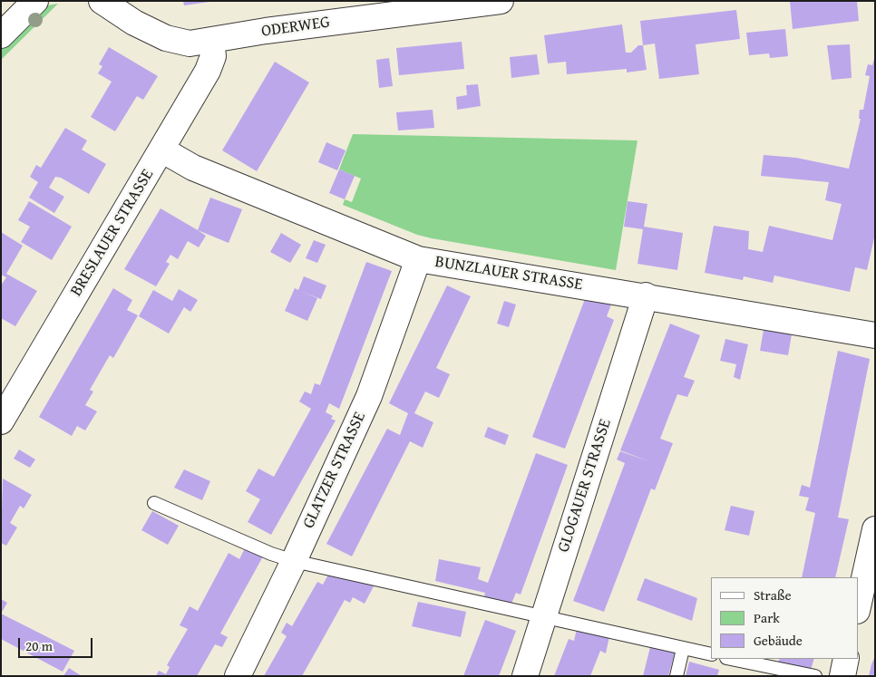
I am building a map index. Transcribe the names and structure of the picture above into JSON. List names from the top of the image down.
{
  "streets": {
    "street": [
      "ODERWEG",
      "BRESLAUER STRASSE",
      "BUNZLAUER STRASSE",
      "GLATZER STRASSE",
      "GLOGAUER STRASSE"
    ]
  },
  "crossings": [
    ["ODERWEG", "BRESLAUER STRASSE"],
    ["BRESLAUER STRASSE", "BUNZLAUER STRASSE"],
    ["BUNZLAUER STRASSE", "GLATZER STRASSE"],
    ["BUNZLAUER STRASSE", "GLOGAUER STRASSE"]
  ],
  "legend": ["Straße", "Park", "Gebäude"],
  "scale_bar": "20 m"
}
